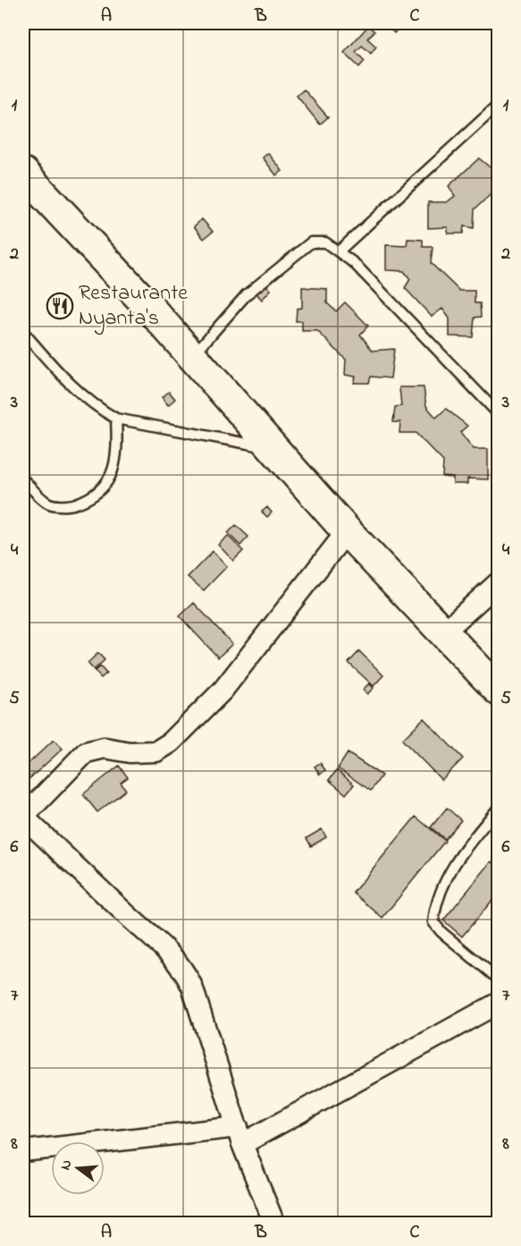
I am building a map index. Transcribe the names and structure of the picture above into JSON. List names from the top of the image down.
{
  "places": {
    "restaurant": ["Restaurante Nyanta's"]
  },
  "north": "left",
  "grid": {
    "columns": ["A", "B", "C"],
    "rows": [
      "1",
      "2",
      "3",
      "4",
      "5",
      "6",
      "7",
      "8"
    ]
  }
}
